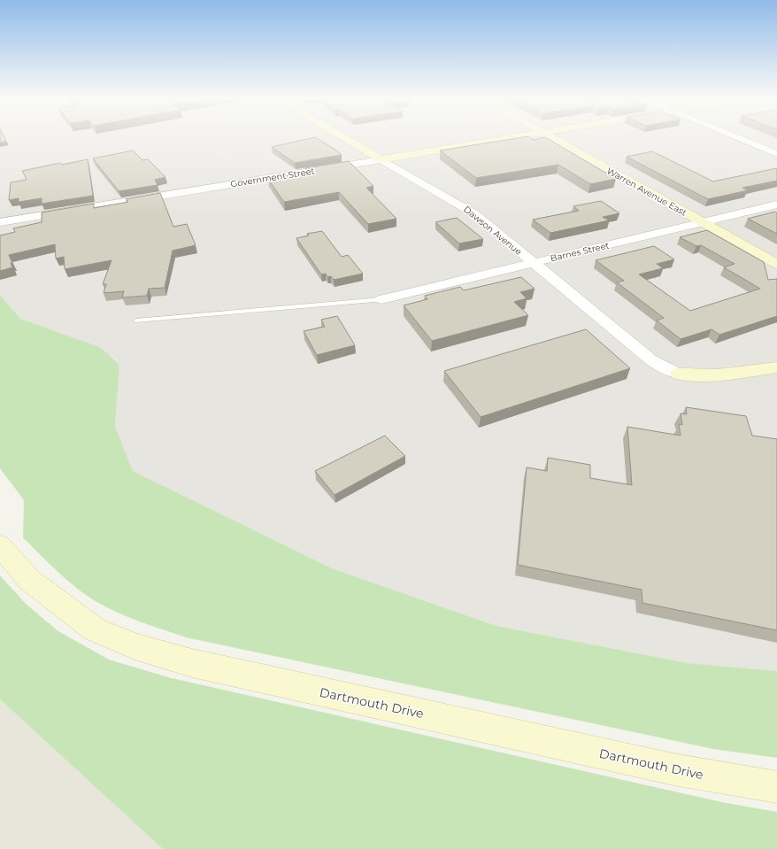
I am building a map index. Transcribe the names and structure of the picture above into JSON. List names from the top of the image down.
{
  "streets": {
    "street": [
      "Government Street",
      "Warren Avenue East",
      "Dawson Avenue",
      "Barnes Street",
      "Dartmouth Drive"
    ]
  },
  "crossings": [
    ["Government Street", "Dawson Avenue"],
    ["Warren Avenue East", "Barnes Street"],
    ["Dawson Avenue", "Barnes Street"]
  ]
}
